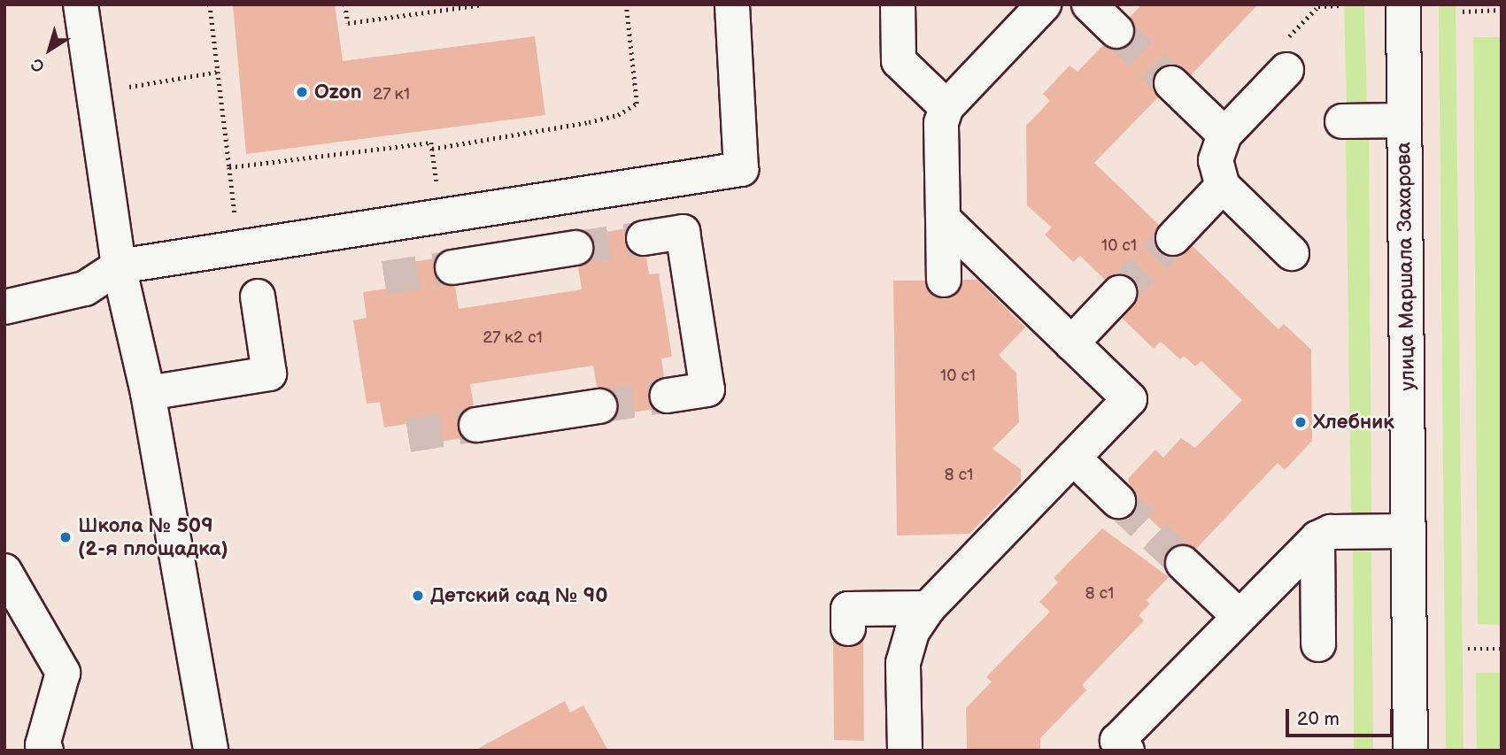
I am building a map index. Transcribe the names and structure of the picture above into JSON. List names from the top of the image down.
{
  "streets": {
    "street": ["улица Маршала Захарова"]
  },
  "places": [
    "Ozon",
    "Хлебник",
    "Школа № 509 (2-я площадка)",
    "Детский сад № 90"
  ],
  "house_numbers": [
    "27 к1",
    "10 с1",
    "27 к2 с1",
    "10 с1",
    "8 с1",
    "8 с1"
  ],
  "scale_bar": "20 m",
  "north": "bottom left"
}
